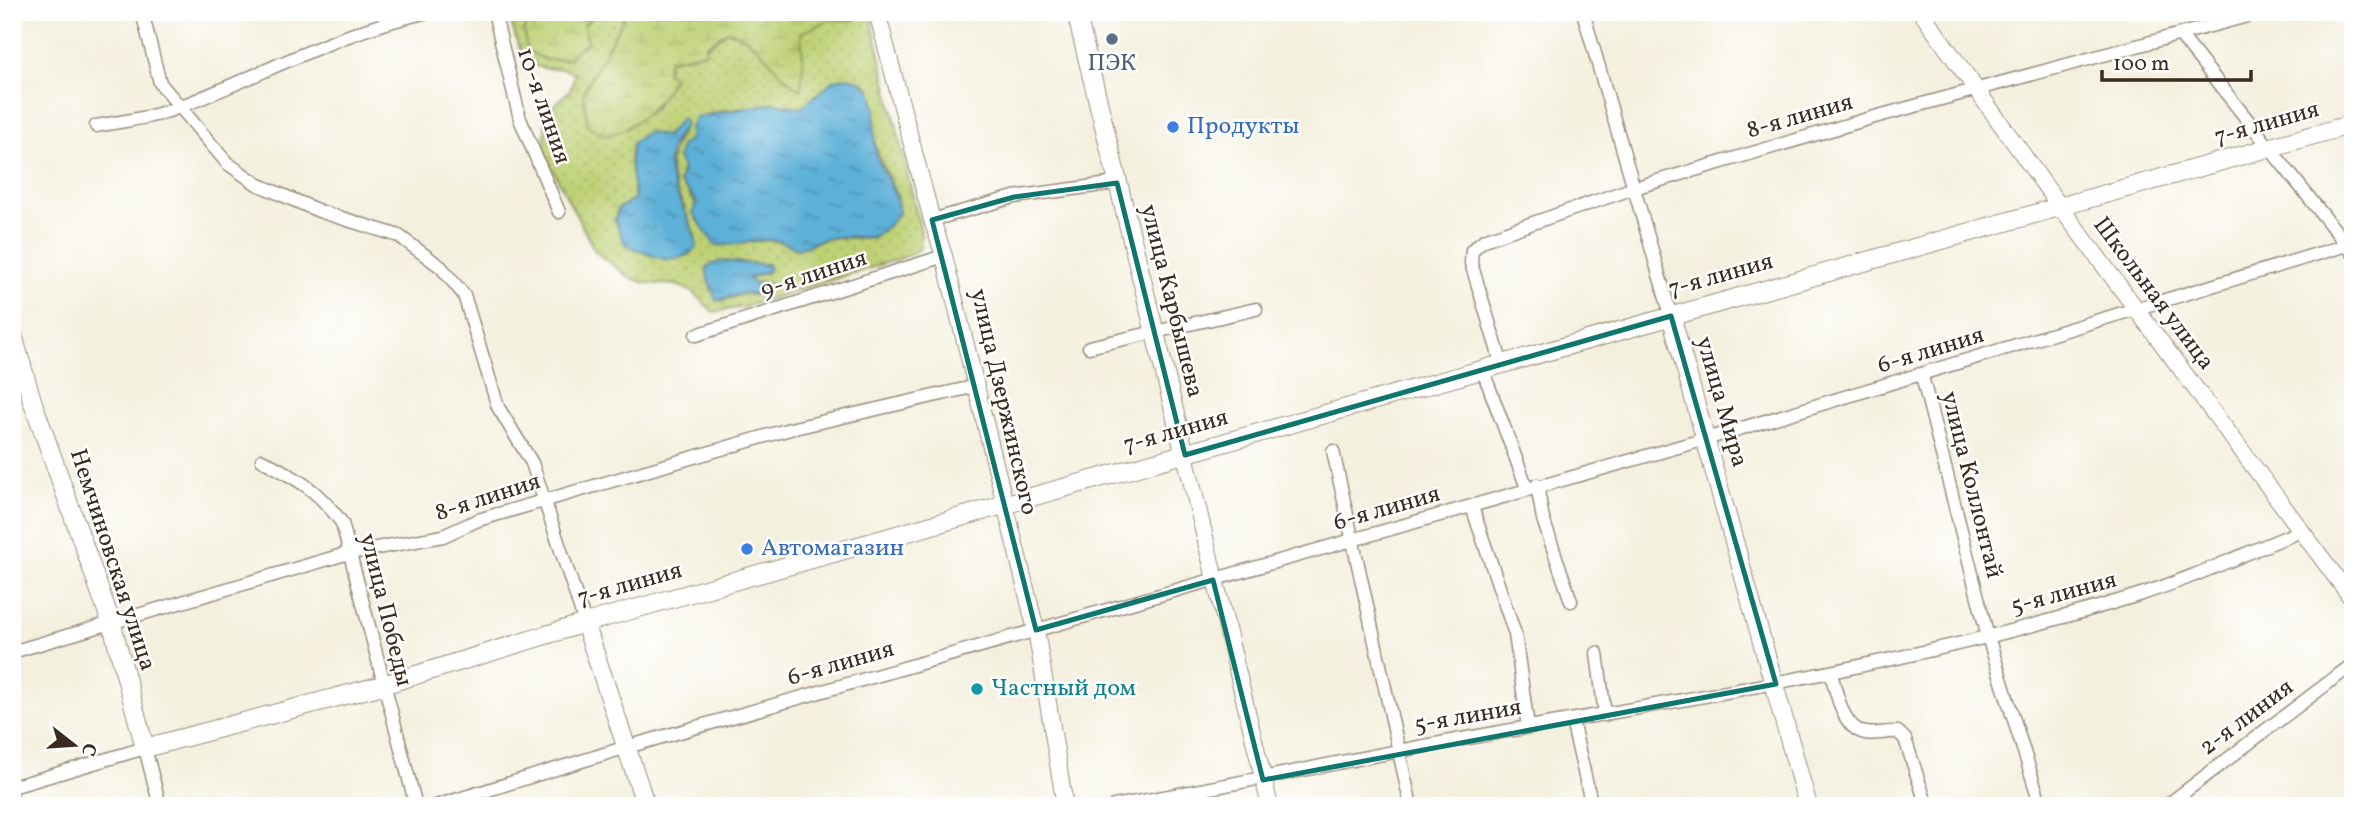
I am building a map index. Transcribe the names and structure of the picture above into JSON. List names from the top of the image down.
{
  "streets": {
    "main road": [
      "7-я линия",
      "улица Карбышева",
      "улица Мира",
      "Немчиновская улица"
    ],
    "street": [
      "10-я линия",
      "8-я линия",
      "9-я линия",
      "Школьная улица",
      "6-я линия",
      "улица Дзержинского",
      "улица Коллонтай",
      "5-я линия",
      "улица Победы",
      "2-я линия"
    ]
  },
  "crossings": [
    ["8-я линия", "7-я линия"],
    ["8-я линия", "Школьная улица"],
    ["8-я линия", "улица Дзержинского"],
    ["8-я линия", "улица Мира"],
    ["8-я линия", "Немчиновская улица"],
    ["8-я линия", "улица Победы"],
    ["7-я линия", "Школьная улица"],
    ["7-я линия", "улица Карбышева"],
    ["7-я линия", "улица Дзержинского"],
    ["7-я линия", "улица Мира"],
    ["7-я линия", "Немчиновская улица"],
    ["7-я линия", "улица Победы"],
    ["9-я линия", "улица Дзержинского"],
    ["Школьная улица", "6-я линия"],
    ["Школьная улица", "5-я линия"],
    ["улица Карбышева", "6-я линия"],
    ["улица Карбышева", "5-я линия"],
    ["6-я линия", "улица Дзержинского"],
    ["6-я линия", "улица Мира"],
    ["6-я линия", "улица Коллонтай"],
    ["улица Мира", "5-я линия"],
    ["улица Коллонтай", "5-я линия"]
  ],
  "places": [
    "ПЭК",
    "Продукты",
    "Автомагазин",
    "Частный дом"
  ],
  "scale_bar": "100 m",
  "north": "right"
}
